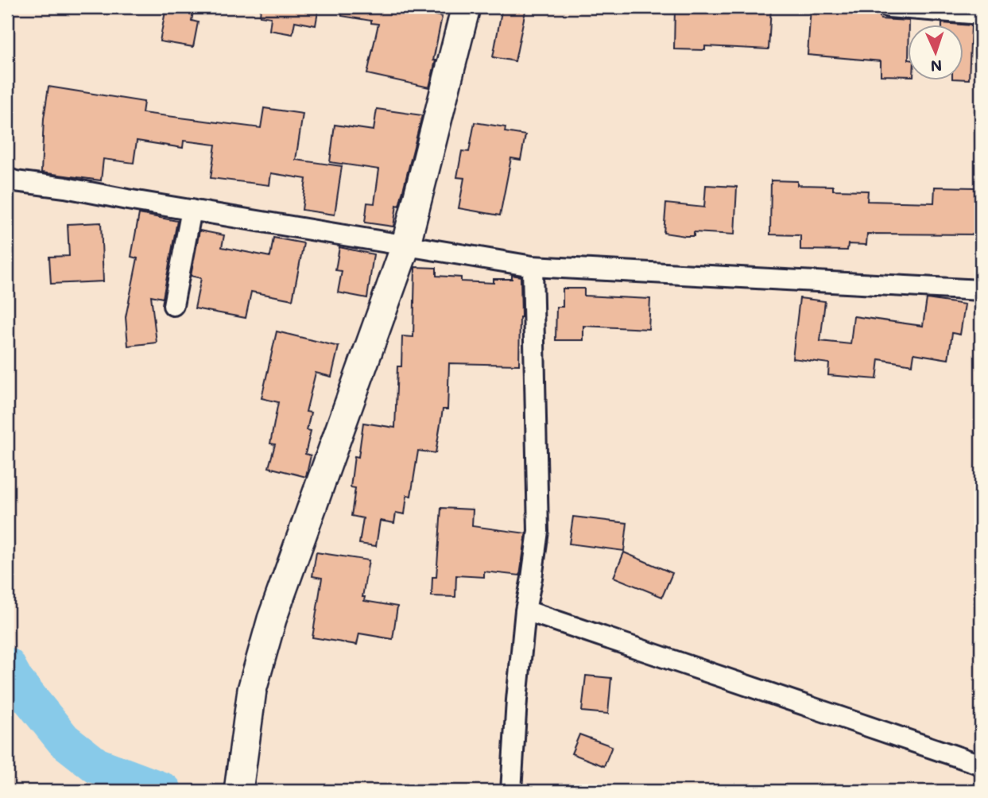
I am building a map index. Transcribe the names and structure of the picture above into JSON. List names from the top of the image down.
{
  "north": "bottom"
}
